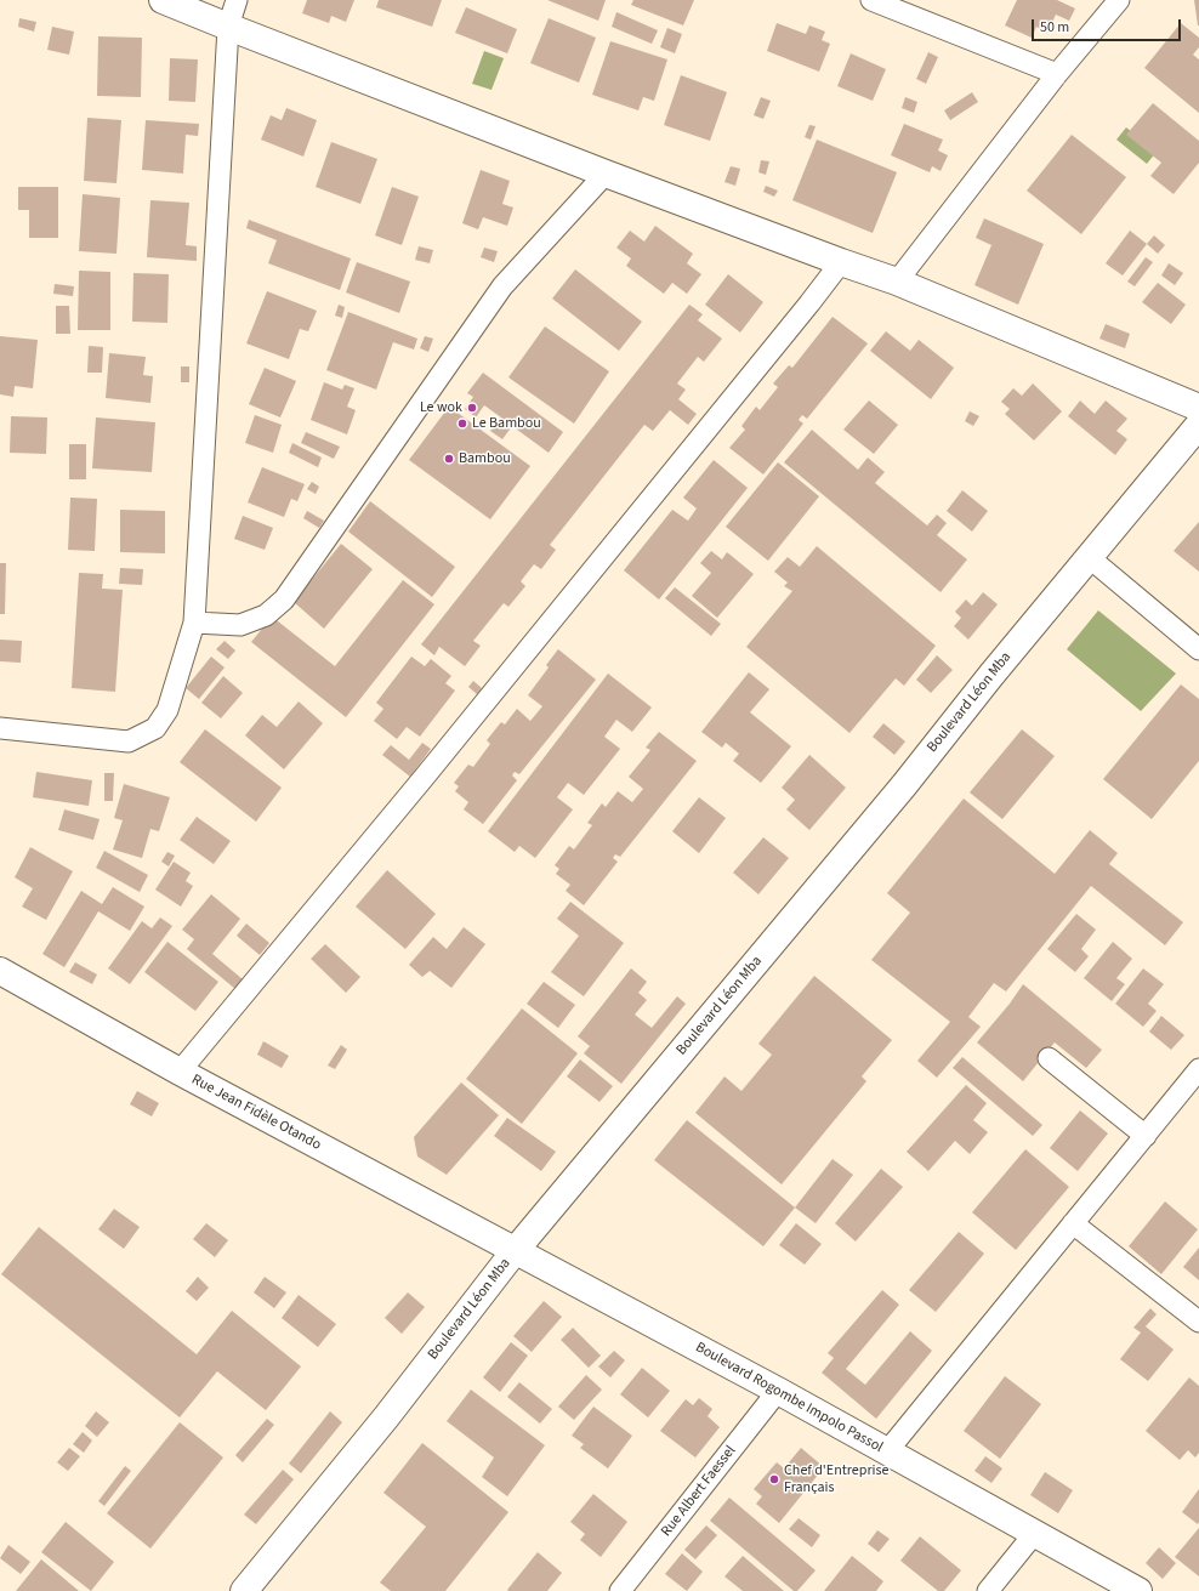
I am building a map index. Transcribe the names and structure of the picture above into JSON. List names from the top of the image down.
{
  "streets": {
    "street": [
      "Boulevard Léon Mba",
      "Rue Jean Fidèle Otando",
      "Boulevard Rogombe Impolo Passol",
      "Rue Albert Faessel"
    ]
  },
  "crossings": [
    ["Boulevard Léon Mba", "Rue Jean Fidèle Otando"],
    ["Boulevard Léon Mba", "Boulevard Rogombe Impolo Passol"],
    ["Rue Jean Fidèle Otando", "Boulevard Rogombe Impolo Passol"],
    ["Boulevard Rogombe Impolo Passol", "Rue Albert Faessel"]
  ],
  "places": [
    "Le wok",
    "Le Bambou",
    "Bambou",
    "Chef d'Entreprise Français"
  ],
  "scale_bar": "50 m"
}
